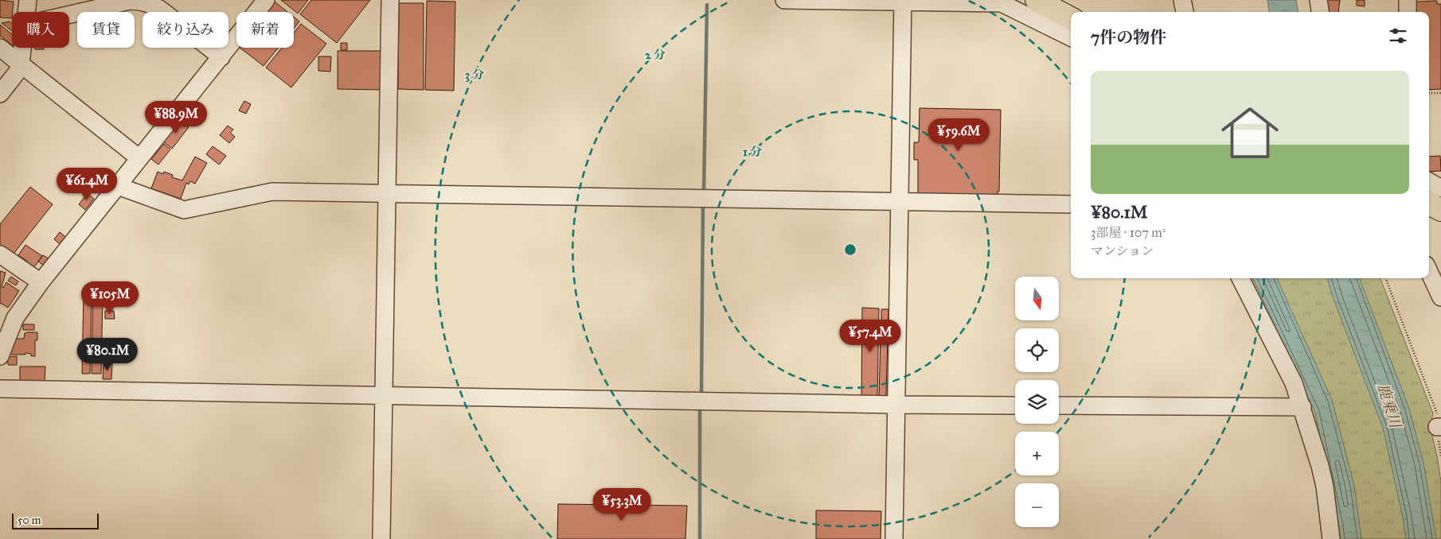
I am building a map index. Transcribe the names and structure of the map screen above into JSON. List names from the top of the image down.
{
  "water": ["鹿乗川"],
  "scale_bar": "50 m",
  "north": "bottom",
  "page": {
    "chip": [
      "購入",
      "賃貸",
      "絞り込み",
      "新着"
    ],
    "heading": "7件の物件",
    "list": [
      {
        "name": "¥80.1M",
        "note": "3部屋 · 107 m² · マンション"
      }
    ],
    "price": [
      "¥88.9M",
      "¥59.6M",
      "¥61.4M",
      "¥105M",
      "¥57.4M",
      "¥80.1M",
      "¥53.3M"
    ],
    "map_buttons": ["+", "−"],
    "scale": "50 m"
  },
  "rings": ["2 分", "3 分", "1 分"]
}
